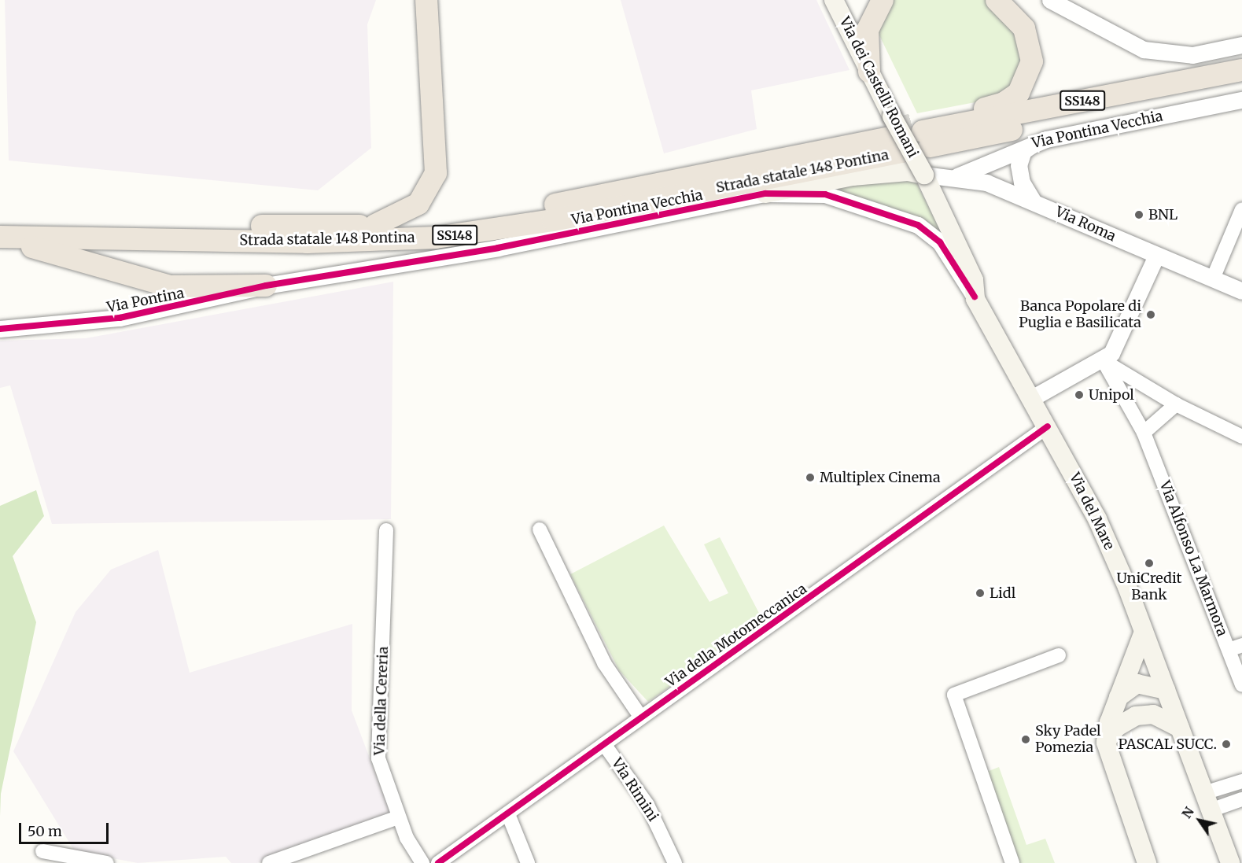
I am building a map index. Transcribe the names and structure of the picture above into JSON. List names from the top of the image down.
{
  "streets": {
    "highway": ["SS148", "Strada statale 148 Pontina"],
    "main road": ["Via dei Castelli Romani", "Via del Mare"],
    "street": [
      "Via Pontina Vecchia",
      "Via Roma",
      "Via Pontina",
      "Via Alfonso La Marmora",
      "Via della Motomeccanica",
      "Via della Cereria",
      "Via Rimini"
    ]
  },
  "crossings": [
    ["Via dei Castelli Romani", "Strada statale 148 Pontina"],
    ["Via dei Castelli Romani", "Via Roma"],
    ["Via dei Castelli Romani", "Via del Mare"],
    ["Via Pontina Vecchia", "Via Roma"],
    ["Via Pontina Vecchia", "Via Pontina"],
    ["Via Pontina Vecchia", "Via del Mare"],
    ["Via Roma", "Via del Mare"],
    ["Via del Mare", "Via della Motomeccanica"],
    ["Via della Motomeccanica", "Via Rimini"]
  ],
  "places": [
    "BNL",
    "Banca Popolare di Puglia e Basilicata",
    "Unipol",
    "Multiplex Cinema",
    "UniCredit Bank",
    "Lidl",
    "Sky Padel Pomezia",
    "PASCAL SUCC."
  ],
  "scale_bar": "50 m",
  "north": "top left"
}
